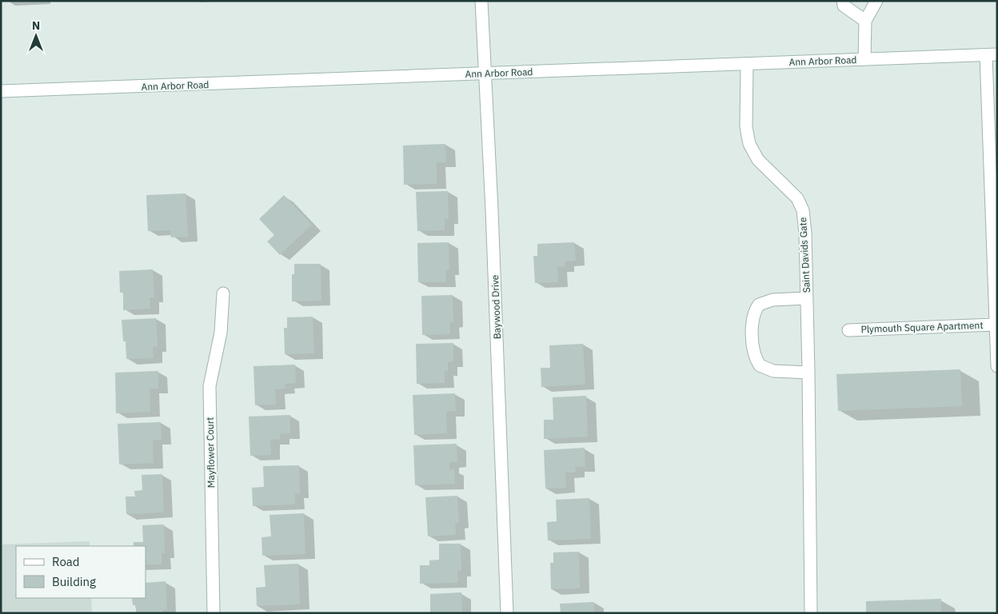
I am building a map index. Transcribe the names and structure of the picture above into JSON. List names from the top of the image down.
{
  "streets": {
    "street": [
      "Ann Arbor Road",
      "Saint Davids Gate",
      "Baywood Drive",
      "Plymouth Square Apartment",
      "Mayflower Court"
    ]
  },
  "crossings": [
    ["Ann Arbor Road", "Saint Davids Gate"],
    ["Ann Arbor Road", "Baywood Drive"]
  ],
  "legend": ["Road", "Building"],
  "north": "top"
}
